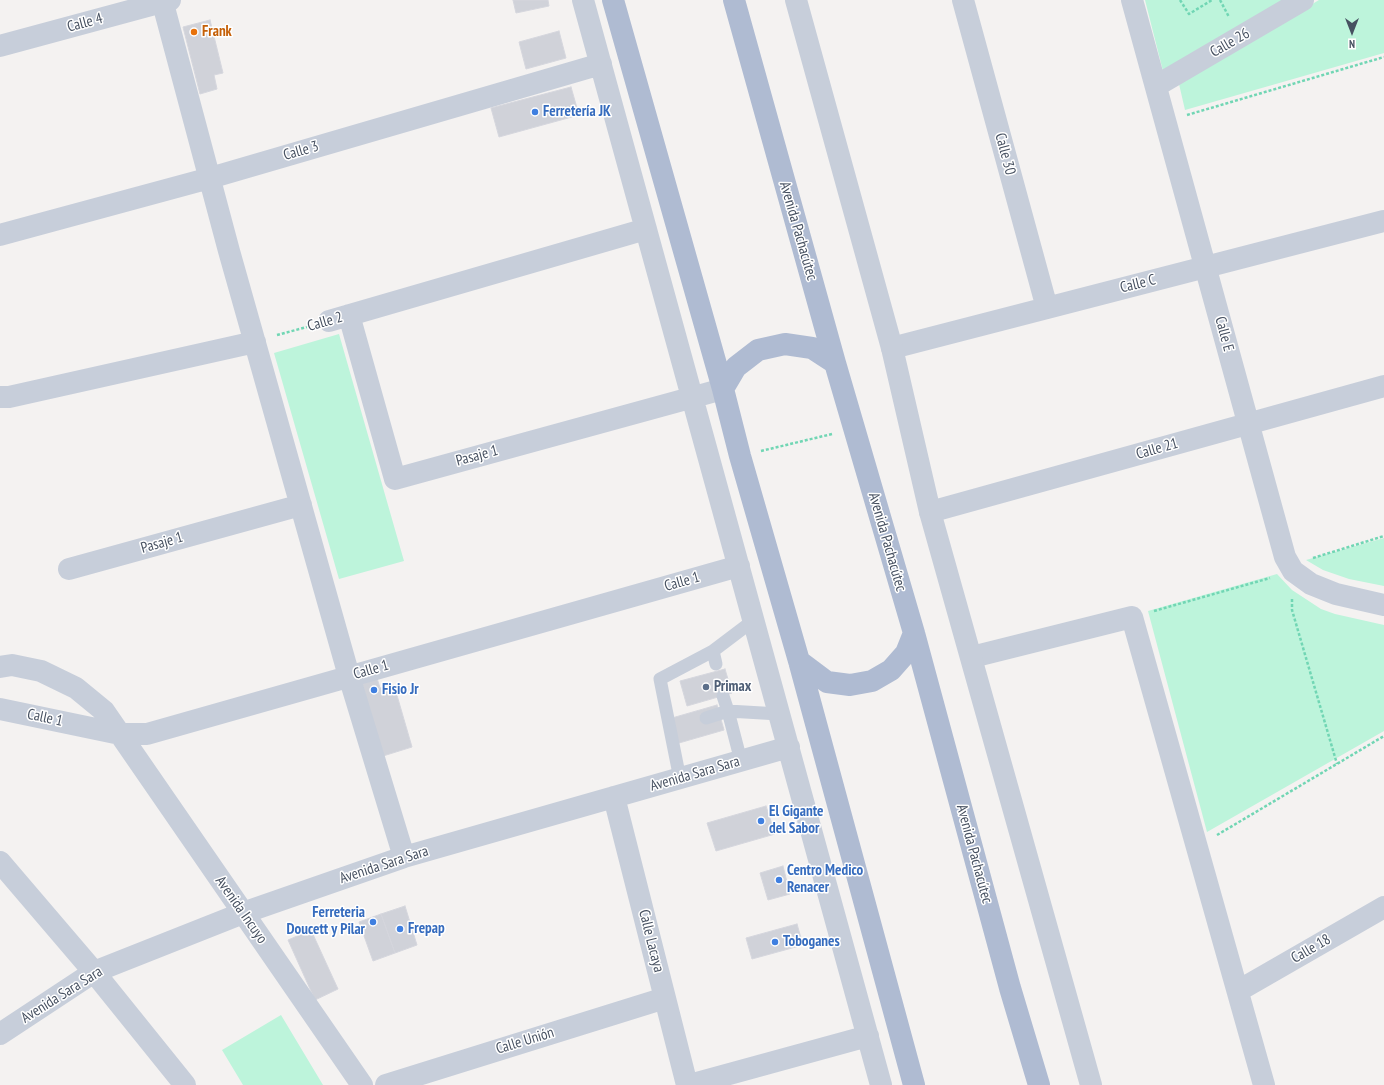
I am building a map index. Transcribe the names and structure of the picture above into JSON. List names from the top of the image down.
{
  "streets": {
    "main road": ["Avenida Pachacútec"],
    "street": [
      "Calle 4",
      "Calle 26",
      "Calle 3",
      "Calle 30",
      "Calle C",
      "Calle 2",
      "Calle E",
      "Calle 21",
      "Pasaje 1",
      "Calle 1",
      "Avenida Sara Sara",
      "Avenida Incuyo",
      "Calle Lacaya",
      "Calle 18",
      "Calle Unión"
    ]
  },
  "crossings": [
    ["Calle 26", "Calle E"],
    ["Calle 30", "Calle C"],
    ["Calle C", "Calle E"],
    ["Calle 2", "Pasaje 1"],
    ["Calle E", "Calle 21"],
    ["Calle 1", "Avenida Incuyo"],
    ["Avenida Sara Sara", "Avenida Incuyo"],
    ["Avenida Sara Sara", "Calle Lacaya"],
    ["Calle Lacaya", "Calle Unión"]
  ],
  "places": [
    "Frank",
    "Ferretería JK",
    "Primax",
    "Fisio Jr",
    "El Gigante del Sabor",
    "Centro Medico Renacer",
    "Ferreteria Doucett y Pilar",
    "Frepap",
    "Toboganes"
  ],
  "north": "bottom"
}
